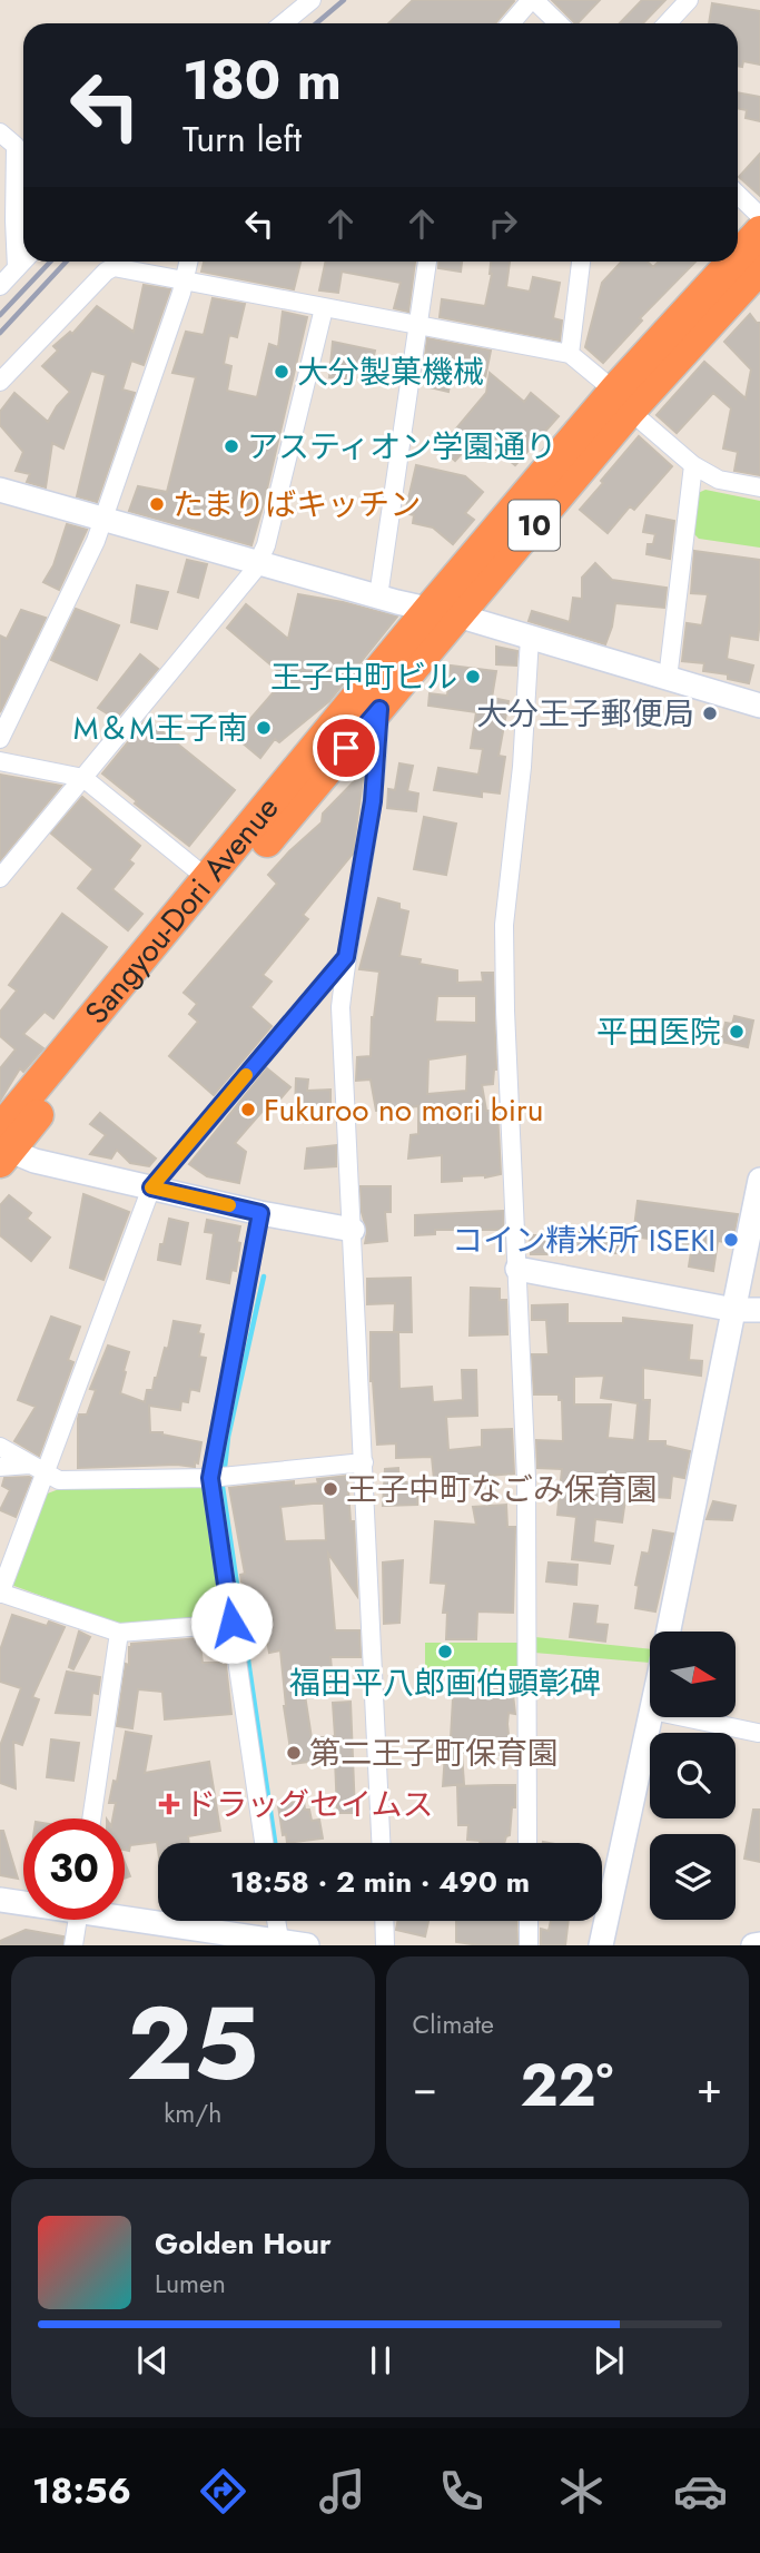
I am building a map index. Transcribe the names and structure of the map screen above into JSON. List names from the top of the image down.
{
  "streets": {
    "highway": ["10", "Sangyou-Dori Avenue"]
  },
  "places": {
    "other": [
      "大分製菓機械",
      "アスティオン学園通り",
      "たまりばキッチン",
      "王子中町ビル",
      "大分王子郵便局",
      "M＆M王子南",
      "平田医院",
      "Fukuroo no mori biru",
      "コイン精米所 ISEKI",
      "王子中町なごみ保育園",
      "福田平八郎画伯顕彰碑",
      "第二王子町保育園"
    ],
    "health": ["ドラッグセイムス"]
  },
  "north": "right",
  "page": {
    "turn": ["180 m", "Turn left"],
    "limit": "30",
    "trip": "18:58 · 2 min · 490 m",
    "tile": [
      ["25", "km/h"],
      "Climate"
    ],
    "heat": ["−", "22°", "+"],
    "song": ["Golden Hour", "Lumen"],
    "tabs": "18:56"
  }
}
